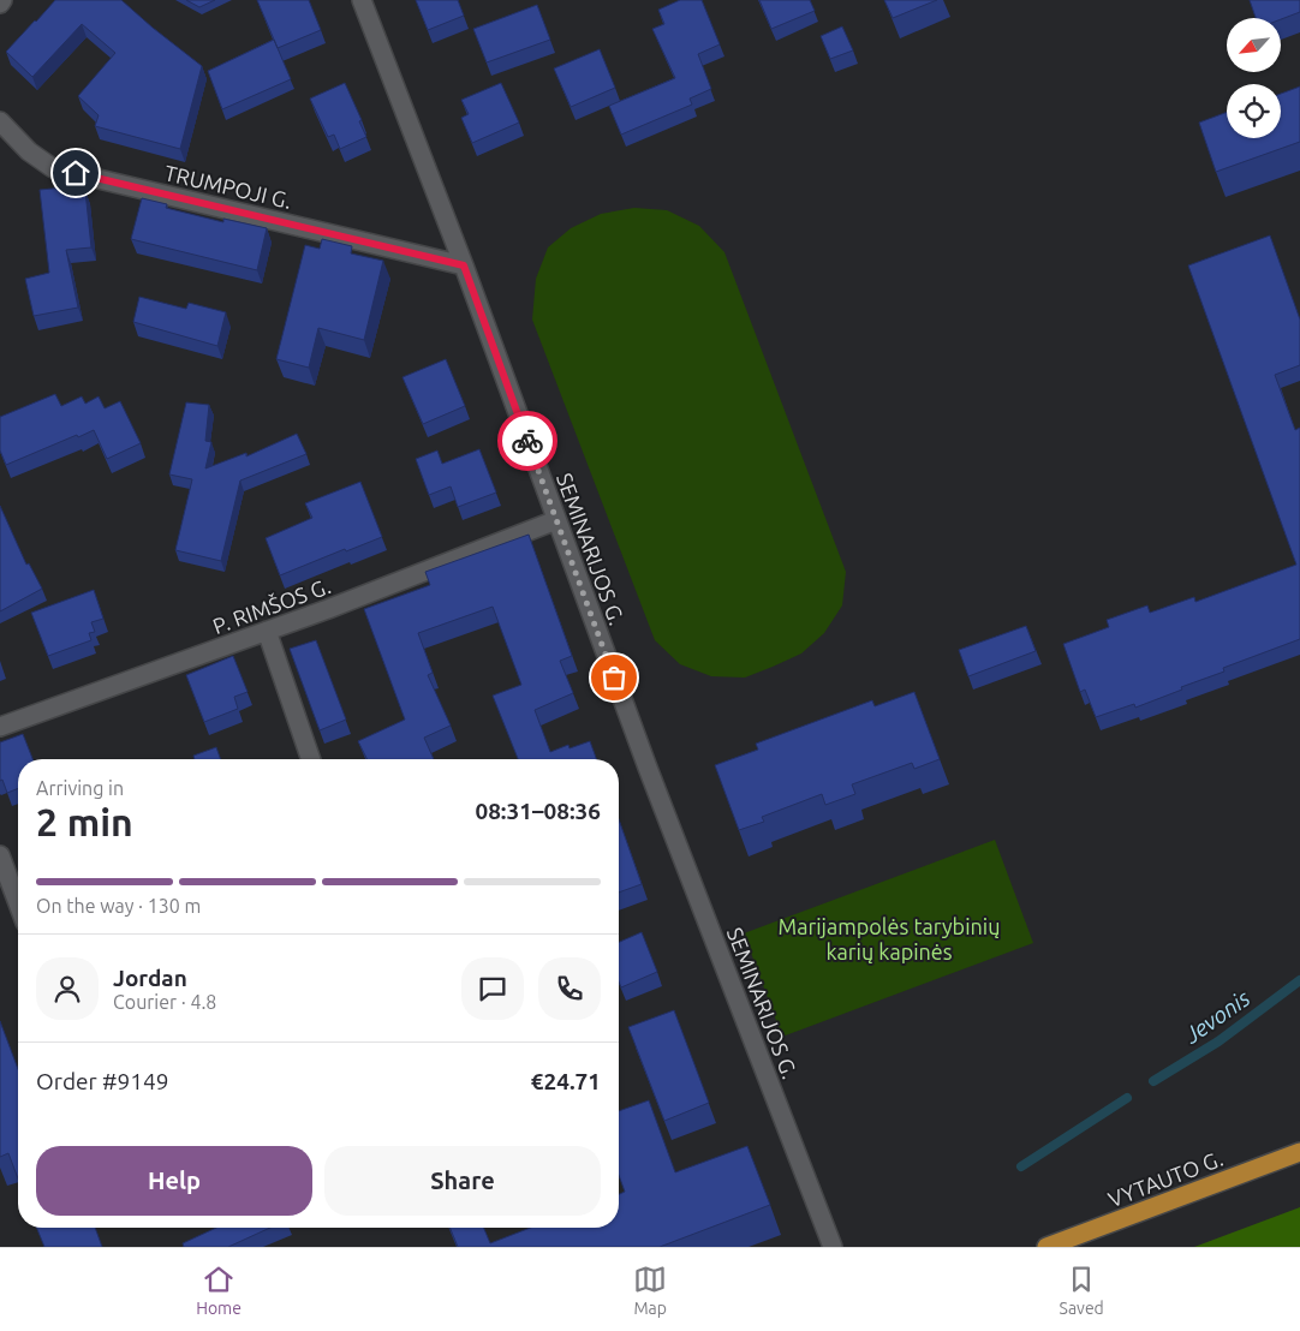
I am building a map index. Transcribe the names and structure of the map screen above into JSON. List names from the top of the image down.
{
  "streets": {
    "main road": ["VYTAUTO G."],
    "street": ["TRUMPOJI G.", "SEMINARIJOS G.", "P. RIMŠOS G."]
  },
  "crossings": [
    ["TRUMPOJI G.", "SEMINARIJOS G."],
    ["SEMINARIJOS G.", "P. RIMŠOS G."]
  ],
  "water": ["Jevonis"],
  "parks": ["Marijampolės tarybinių karių kapinės"],
  "north": "bottom left",
  "page": {
    "heading": ["2 min", "Arriving in", "08:31–08:36"],
    "panel": [
      "Jordan",
      "Courier · 4.8",
      "Order #9149",
      "€24.71"
    ],
    "bar": "On the way · 130 m",
    "buttons": ["Help", "Share"],
    "tabs": ["Home", "Map", "Saved"]
  }
}
